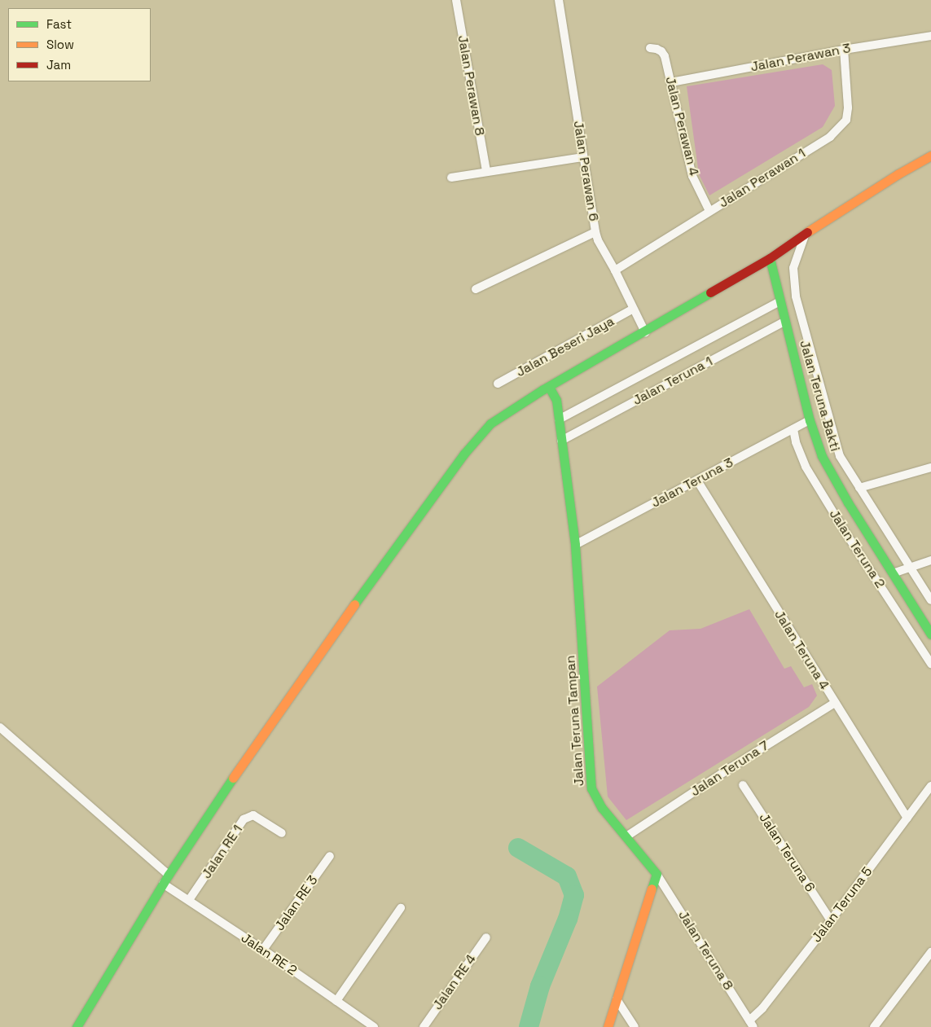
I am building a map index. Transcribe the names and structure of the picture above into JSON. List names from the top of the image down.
{
  "streets": {
    "street": [
      "Jalan Perawan 3",
      "Jalan Perawan 8",
      "Jalan Perawan 4",
      "Jalan Perawan 6",
      "Jalan Perawan 1",
      "Jalan Beseri Jaya",
      "Jalan Teruna 1",
      "Jalan Teruna Bakti",
      "Jalan Teruna 3",
      "Jalan Teruna 2",
      "Jalan Teruna 4",
      "Jalan Teruna Tampan",
      "Jalan Teruna 7",
      "Jalan RE 1",
      "Jalan Teruna 6",
      "Jalan RE 3",
      "Jalan Teruna 5",
      "Jalan Teruna 8",
      "Jalan RE 2",
      "Jalan RE 4"
    ]
  },
  "crossings": [
    ["Jalan Perawan 3", "Jalan Perawan 4"],
    ["Jalan Perawan 3", "Jalan Perawan 1"],
    ["Jalan Perawan 4", "Jalan Perawan 1"],
    ["Jalan Perawan 6", "Jalan Perawan 1"],
    ["Jalan Perawan 6", "Jalan Beseri Jaya"],
    ["Jalan Teruna 1", "Jalan Teruna Bakti"],
    ["Jalan Teruna 1", "Jalan Teruna Tampan"],
    ["Jalan Teruna Bakti", "Jalan Teruna 3"],
    ["Jalan Teruna 3", "Jalan Teruna 2"],
    ["Jalan Teruna 3", "Jalan Teruna 4"],
    ["Jalan Teruna 3", "Jalan Teruna Tampan"],
    ["Jalan Teruna 4", "Jalan Teruna 7"],
    ["Jalan Teruna 4", "Jalan Teruna 5"],
    ["Jalan Teruna Tampan", "Jalan Teruna 7"],
    ["Jalan Teruna Tampan", "Jalan Teruna 8"],
    ["Jalan RE 1", "Jalan RE 2"],
    ["Jalan Teruna 6", "Jalan Teruna 5"],
    ["Jalan RE 3", "Jalan RE 2"],
    ["Jalan Teruna 5", "Jalan Teruna 8"]
  ],
  "legend": ["Fast", "Slow", "Jam"]
}
